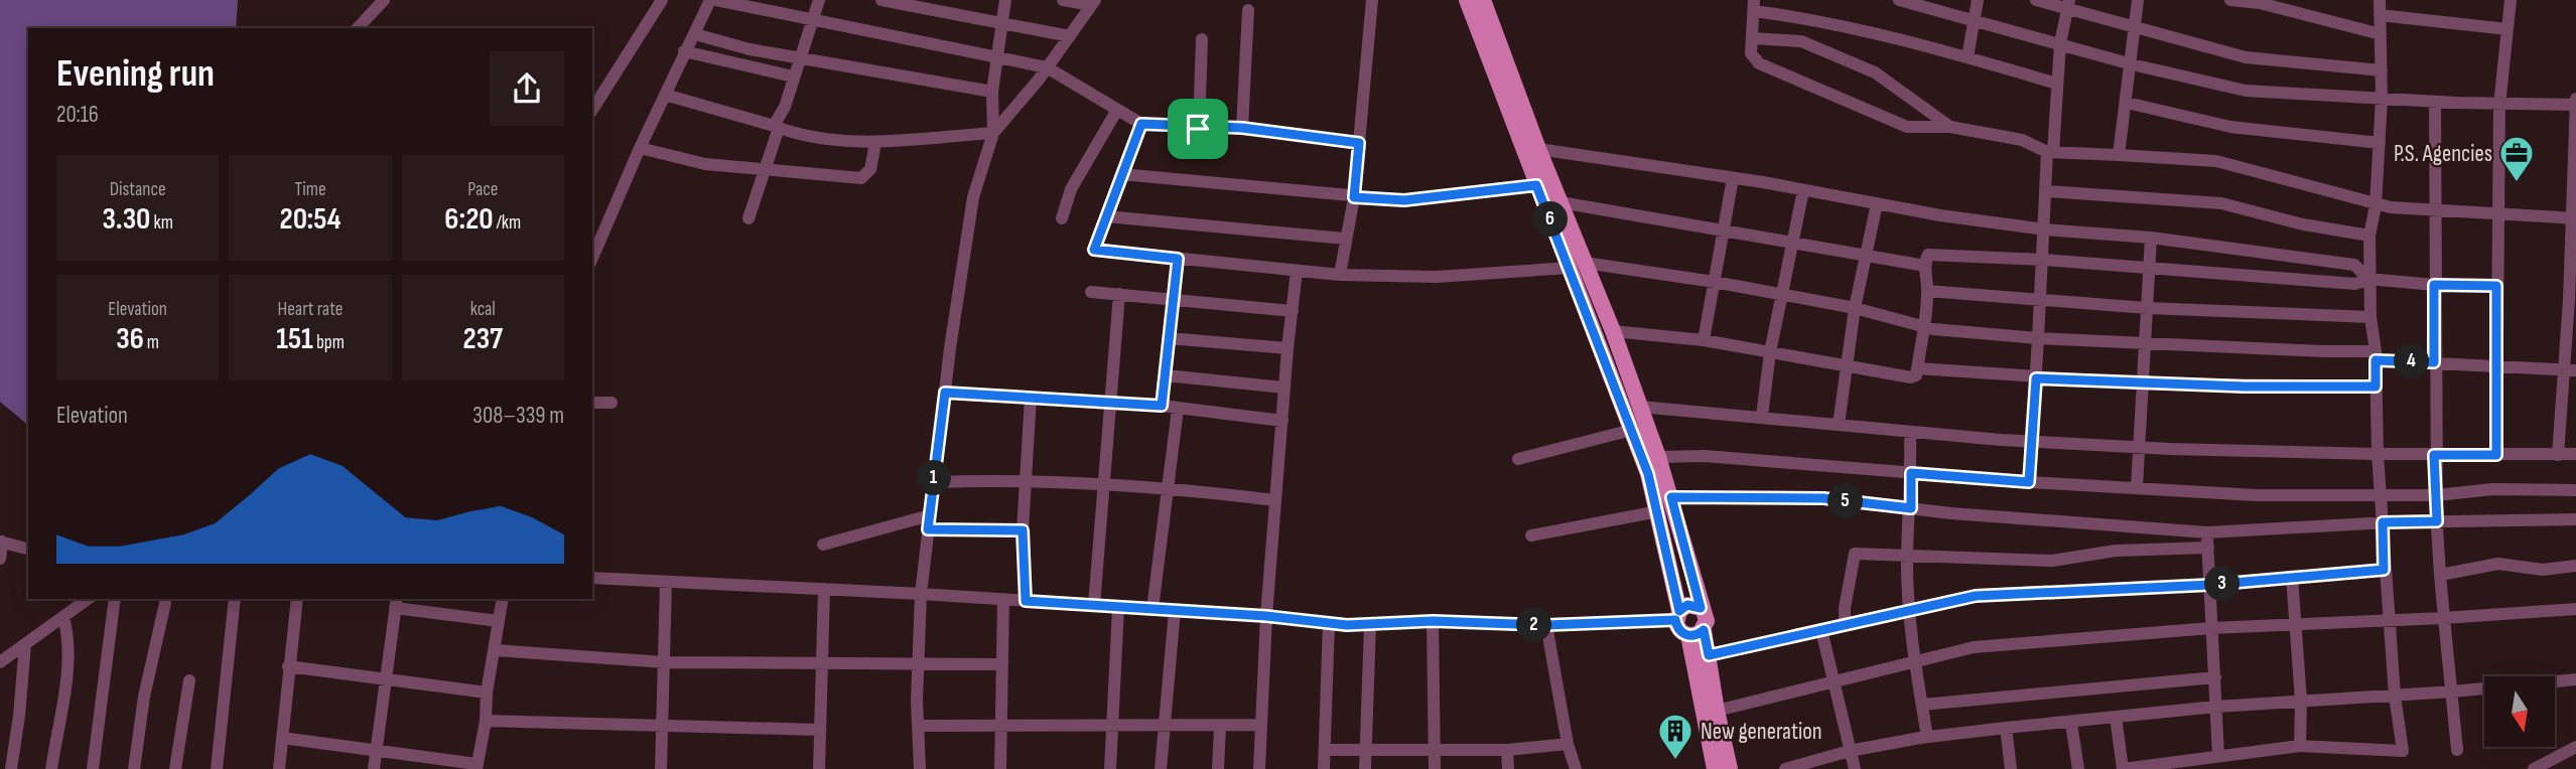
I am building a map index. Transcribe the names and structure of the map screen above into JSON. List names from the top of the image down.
{
  "places": {
    "office": ["P.S. Agencies"],
    "building": ["New generation"]
  },
  "north": "bottom",
  "page": {
    "heading": ["Evening run", "20:16"],
    "stats": [
      ["Distance", "3.30 km"],
      ["Time", "20:54"],
      ["Pace", "6:20 /km"],
      ["Elevation", "36 m"],
      ["Heart rate", "151 bpm"],
      ["kcal", "237"]
    ],
    "pins": [
      "6",
      "4",
      "1",
      "5",
      "3",
      "2"
    ],
    "chart": ["Elevation", "308–339 m"]
  }
}
